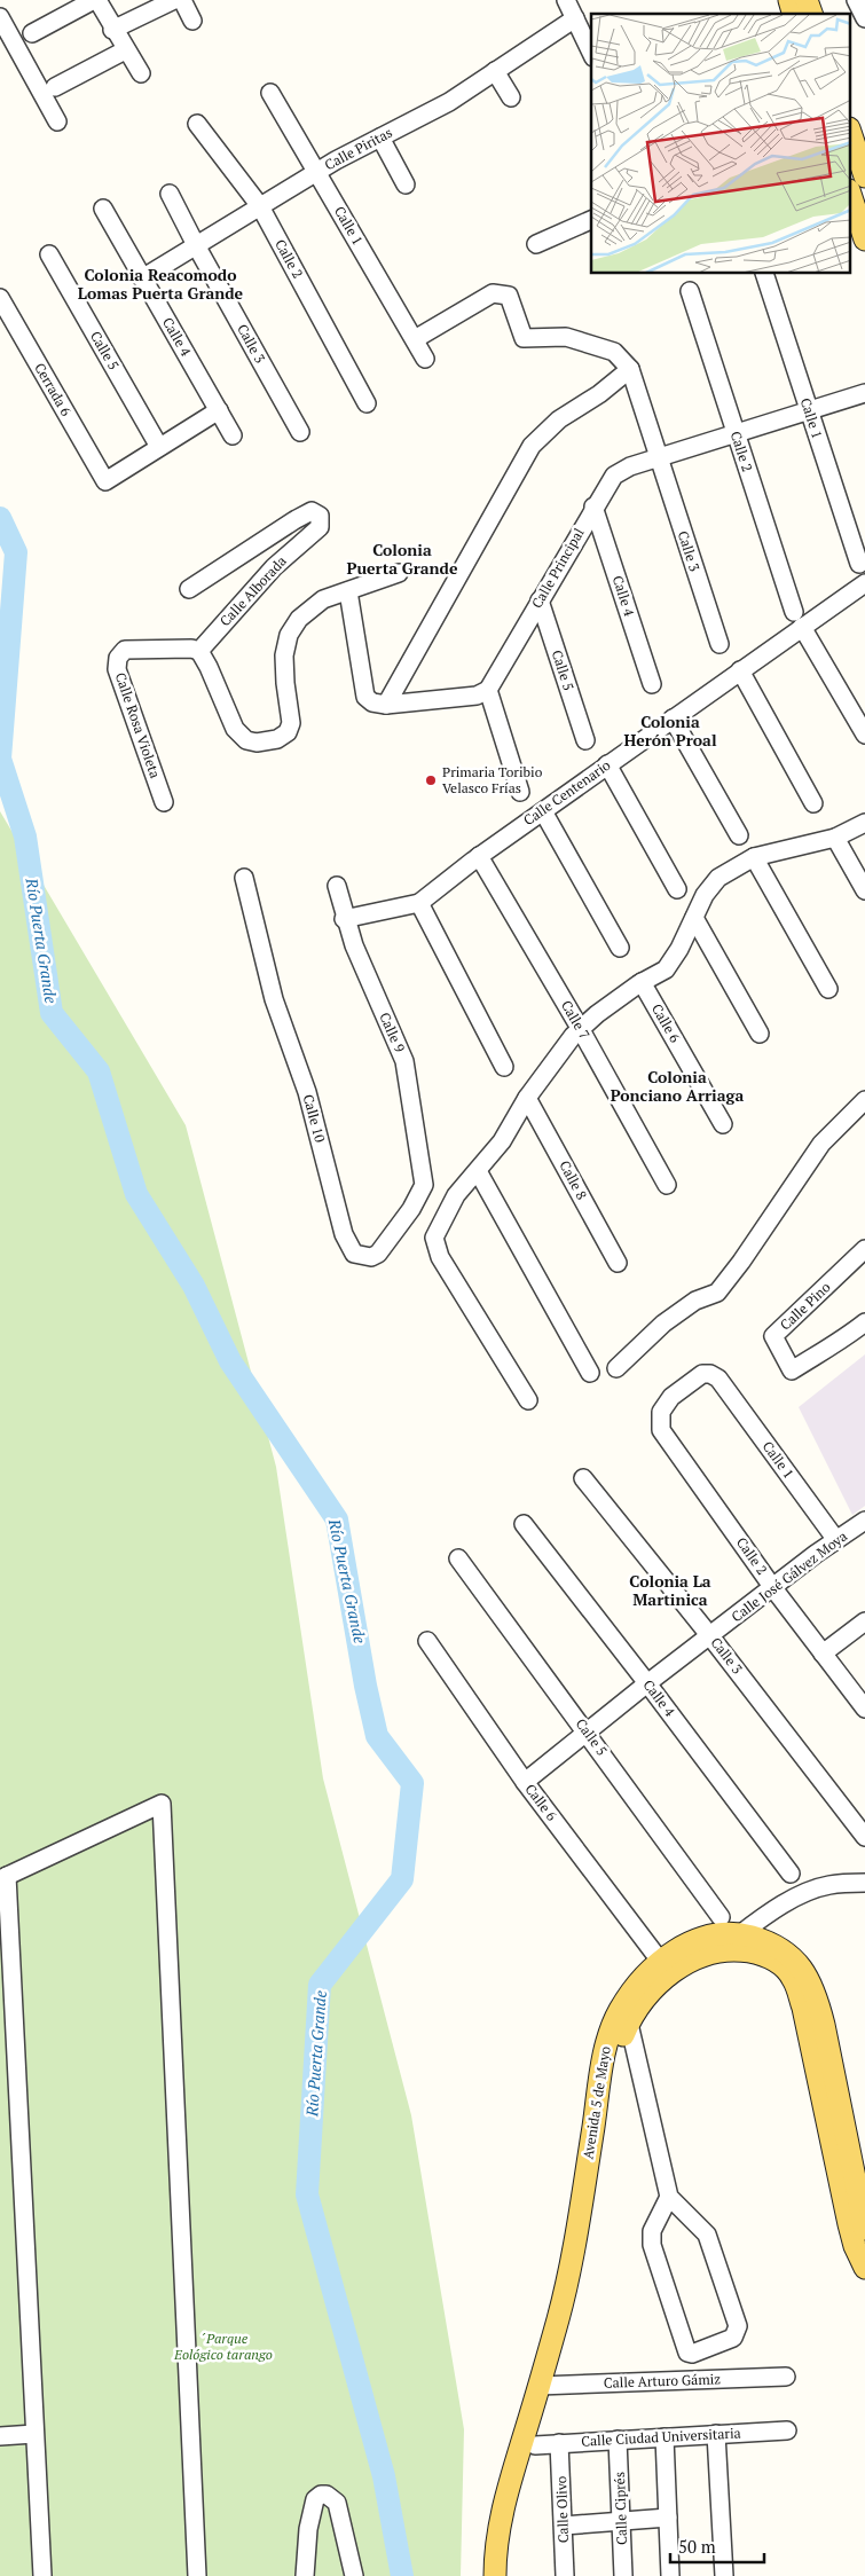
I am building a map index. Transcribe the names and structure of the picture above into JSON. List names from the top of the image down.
{
  "streets": {
    "main road": ["Avenida 5 de Mayo"],
    "street": [
      "Calle Piritas",
      "Calle 1",
      "Calle 2",
      "Calle 4",
      "Calle 3",
      "Calle 5",
      "Cerrada 6",
      "Calle Principal",
      "Calle Alborada",
      "Calle Rosa Violeta",
      "Calle Centenario",
      "Calle 7",
      "Calle 6",
      "Calle 9",
      "Calle 10",
      "Calle 8",
      "Calle Pino",
      "Calle José Gálvez Moya",
      "Calle Arturo Gámiz",
      "Calle Ciudad Universitaria",
      "Calle Ciprés",
      "Calle Olivo"
    ]
  },
  "crossings": [
    ["Calle Piritas", "Calle 1"],
    ["Calle Piritas", "Calle 2"],
    ["Calle Piritas", "Calle 4"],
    ["Calle Piritas", "Calle 3"],
    ["Calle 1", "Calle 2"],
    ["Calle 1", "Calle Principal"],
    ["Calle 1", "Calle José Gálvez Moya"],
    ["Calle 2", "Calle Principal"],
    ["Calle 2", "Calle Centenario"],
    ["Calle 2", "Calle José Gálvez Moya"],
    ["Calle 4", "Calle Principal"],
    ["Calle 4", "Calle José Gálvez Moya"],
    ["Calle 3", "Calle Principal"],
    ["Calle 3", "Calle José Gálvez Moya"],
    ["Calle 5", "Cerrada 6"],
    ["Calle 5", "Calle Principal"],
    ["Calle 5", "Calle José Gálvez Moya"],
    ["Calle Alborada", "Calle Rosa Violeta"],
    ["Calle Centenario", "Calle 7"],
    ["Calle Centenario", "Calle 9"],
    ["Calle 6", "Calle José Gálvez Moya"],
    ["Calle 6", "Avenida 5 de Mayo"],
    ["Calle 9", "Calle 10"],
    ["Avenida 5 de Mayo", "Calle Arturo Gámiz"],
    ["Avenida 5 de Mayo", "Calle Ciudad Universitaria"],
    ["Calle Ciudad Universitaria", "Calle Ciprés"],
    ["Calle Ciudad Universitaria", "Calle Olivo"]
  ],
  "districts": [
    "Colonia Reacomodo Lomas Puerta Grande",
    "Colonia Puerta Grande",
    "Colonia Herón Proal",
    "Colonia Ponciano Arriaga",
    "Colonia La Martinica"
  ],
  "water": ["Río Puerta Grande"],
  "parks": ["´Parque Eológico tarango"],
  "places": ["Primaria Toribio Velasco Frías"],
  "scale_bar": "50 m"
}
